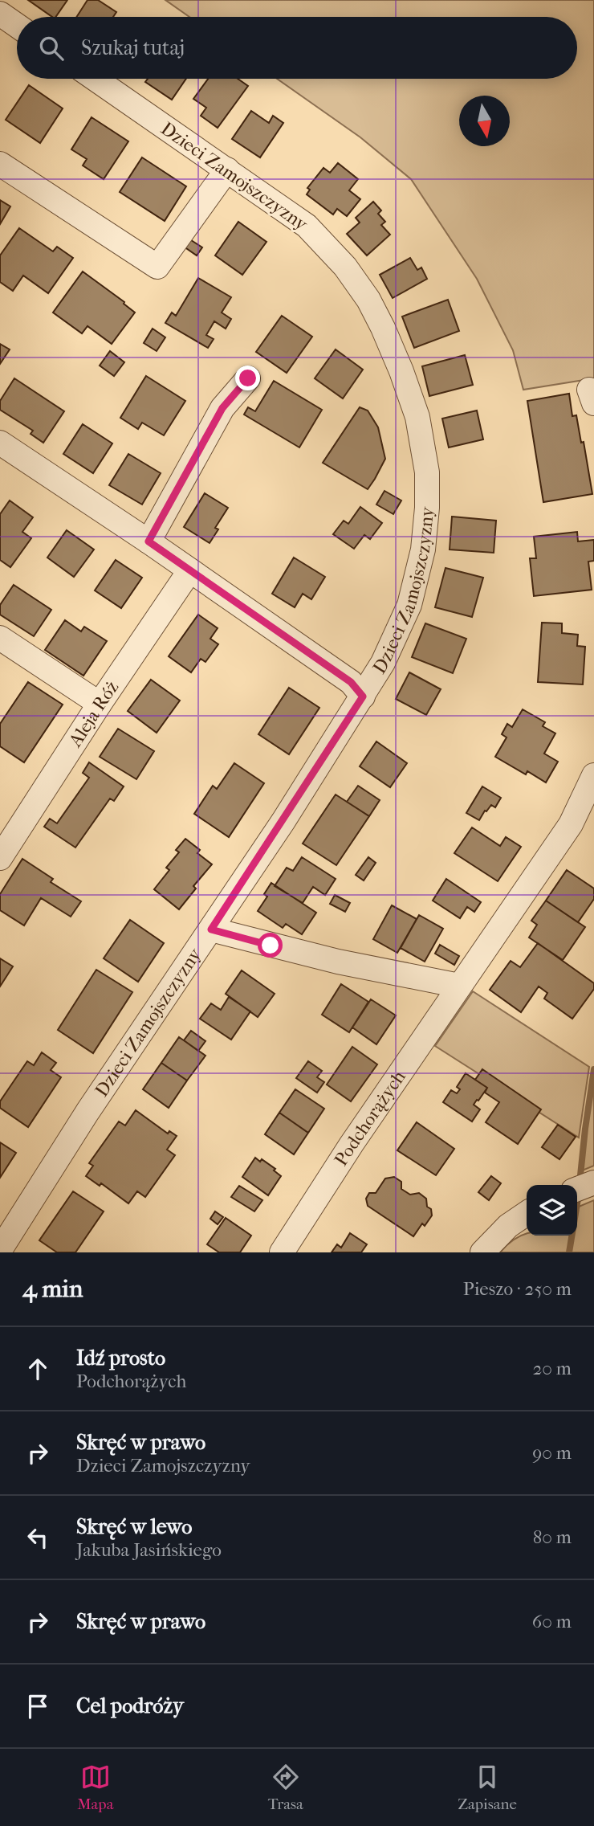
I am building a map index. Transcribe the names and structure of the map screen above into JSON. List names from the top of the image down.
{
  "streets": {
    "street": ["Dzieci Zamojszczyzny", "Aleja Róż", "Podchorążych"]
  },
  "north": "bottom",
  "page": {
    "search": "Szukaj tutaj",
    "heading": ["4 min", "Pieszo · 250 m"],
    "list": [
      ["Idź prosto", "Podchorążych", "20 m"],
      ["Skręć w prawo", "Dzieci Zamojszczyzny", "90 m"],
      ["Skręć w lewo", "Jakuba Jasińskiego", "80 m"],
      ["Skręć w prawo", "60 m"],
      "Cel podróży"
    ],
    "nav": ["Mapa", "Trasa", "Zapisane"]
  }
}
